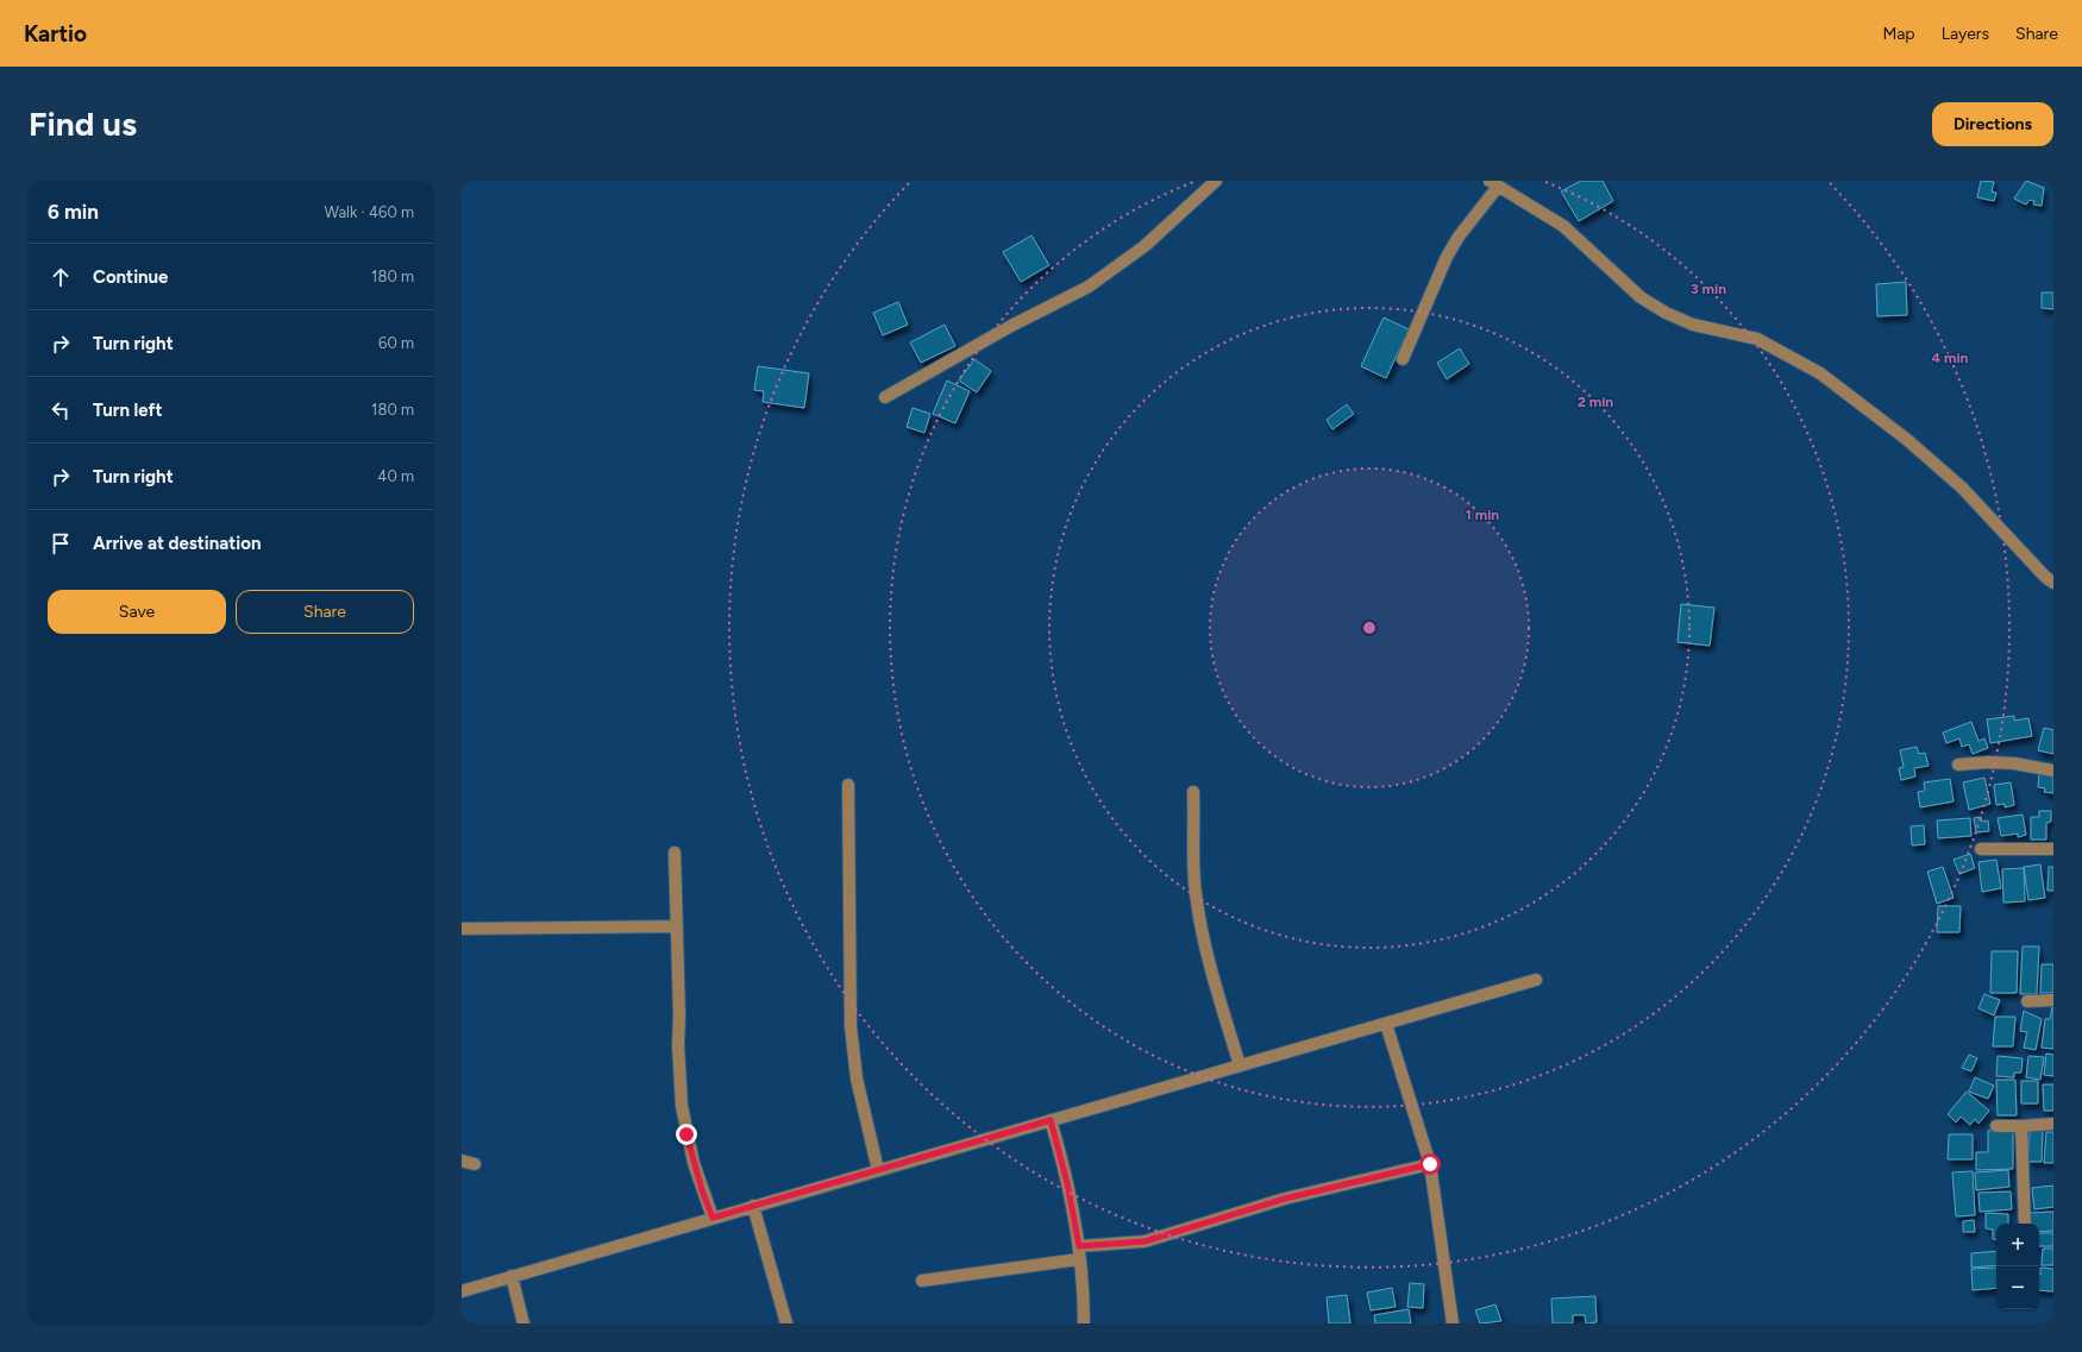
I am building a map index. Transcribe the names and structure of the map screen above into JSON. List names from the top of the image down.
{
  "page": {
    "header": "Kartio",
    "nav": ["Map", "Layers", "Share"],
    "buttons": [
      "Directions",
      ["Save", "Share"]
    ],
    "title": "Find us",
    "heading": ["6 min", "Walk · 460 m"],
    "list": [
      ["Continue", "180 m"],
      ["Turn right", "60 m"],
      ["Turn left", "180 m"],
      ["Turn right", "40 m"],
      "Arrive at destination"
    ],
    "map_buttons": ["+", "−"]
  },
  "rings": [
    "3 min",
    "4 min",
    "2 min",
    "1 min"
  ]
}
